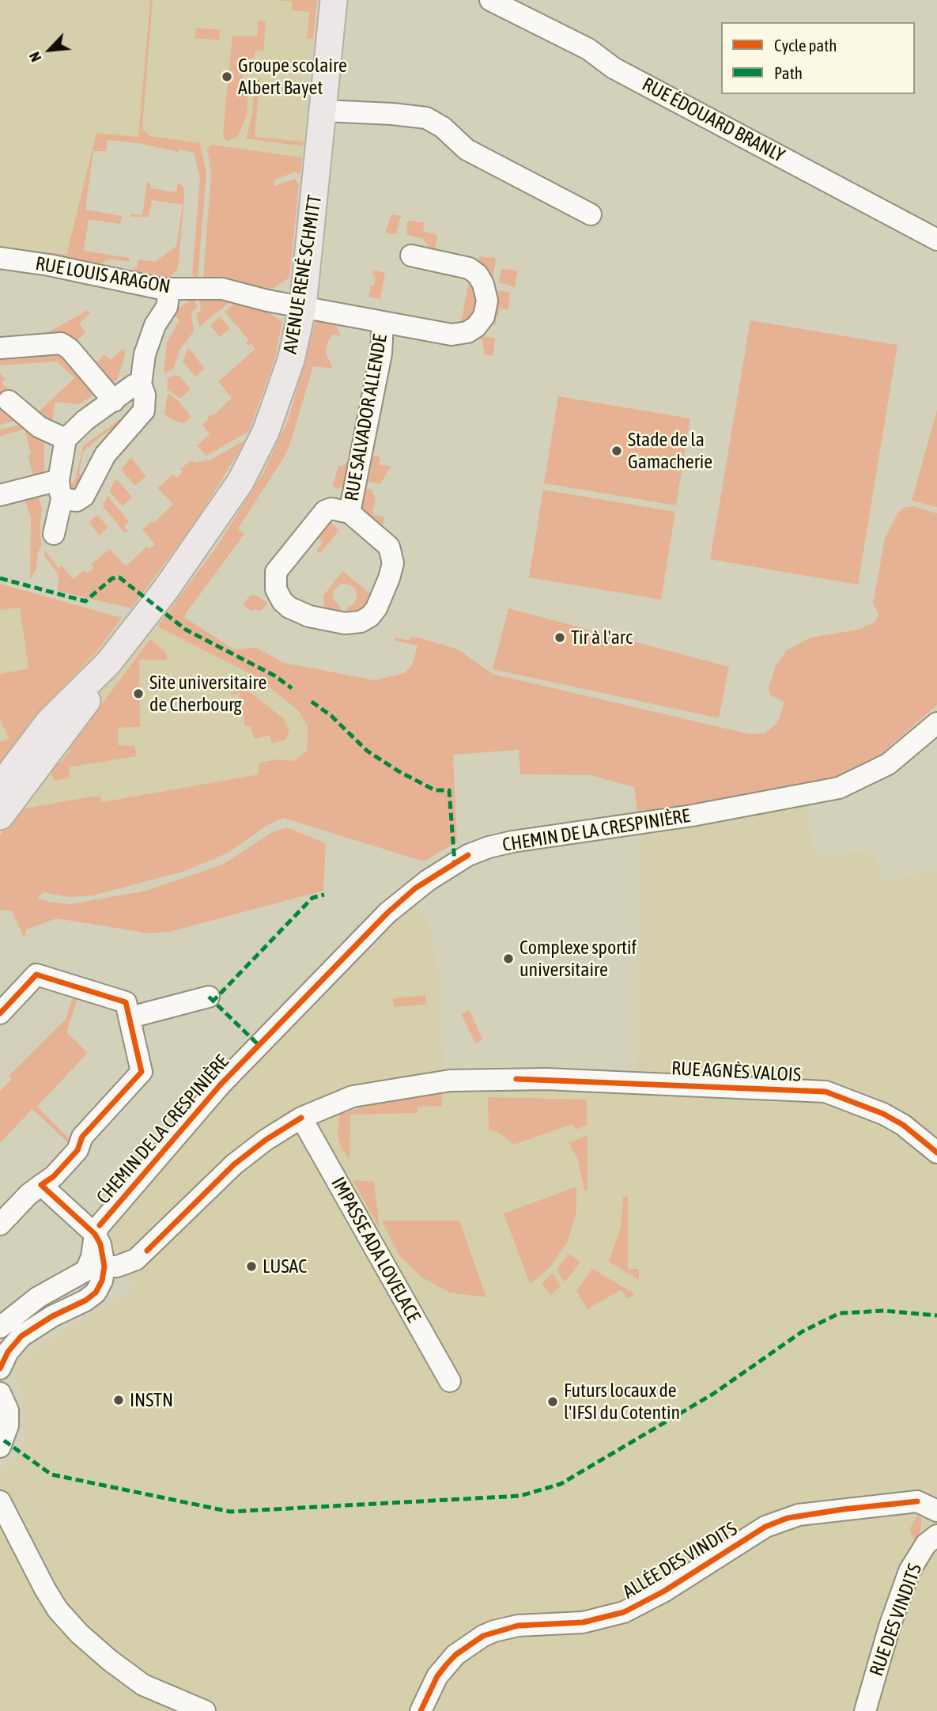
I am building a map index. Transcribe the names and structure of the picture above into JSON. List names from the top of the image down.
{
  "streets": {
    "main road": ["AVENUE RENÉ SCHMITT"],
    "street": [
      "RUE ÉDOUARD BRANLY",
      "RUE LOUIS ARAGON",
      "RUE SALVADOR ALLENDE",
      "CHEMIN DE LA CRESPINIÈRE",
      "RUE AGNÈS VALOIS",
      "IMPASSE ADA LOVELACE",
      "ALLÉE DES VINDITS",
      "RUE DES VINDITS"
    ]
  },
  "crossings": [
    ["AVENUE RENÉ SCHMITT", "RUE LOUIS ARAGON"],
    ["RUE LOUIS ARAGON", "RUE SALVADOR ALLENDE"],
    ["RUE AGNÈS VALOIS", "IMPASSE ADA LOVELACE"]
  ],
  "places": [
    "Groupe scolaire Albert Bayet",
    "Stade de la Gamacherie",
    "Tir à l'arc",
    "Site universitaire de Cherbourg",
    "Complexe sportif universitaire",
    "LUSAC",
    "INSTN",
    "Futurs locaux de l'IFSI du Cotentin"
  ],
  "legend": ["Cycle path", "Path"],
  "north": "bottom left"
}
